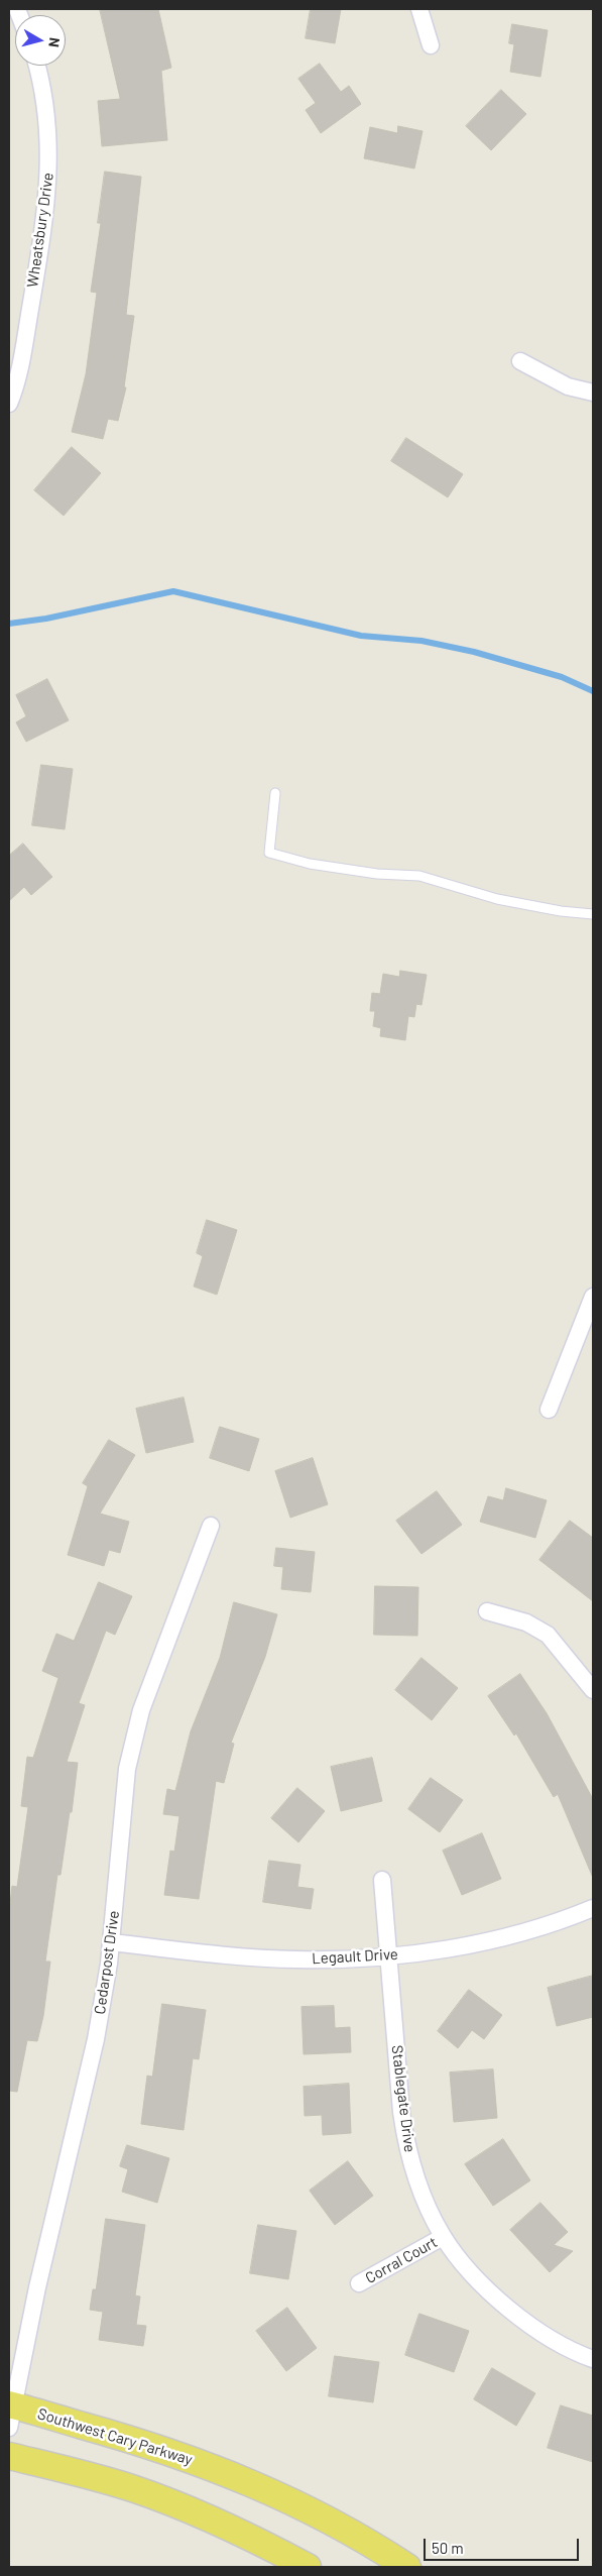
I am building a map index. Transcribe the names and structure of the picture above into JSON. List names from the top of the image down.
{
  "streets": {
    "main road": ["Southwest Cary Parkway"],
    "street": [
      "Wheatsbury Drive",
      "Legault Drive",
      "Cedarpost Drive",
      "Stablegate Drive",
      "Corral Court"
    ]
  },
  "crossings": [
    ["Legault Drive", "Cedarpost Drive"],
    ["Legault Drive", "Stablegate Drive"],
    ["Cedarpost Drive", "Southwest Cary Parkway"],
    ["Stablegate Drive", "Corral Court"]
  ],
  "scale_bar": "50 m",
  "north": "right"
}
